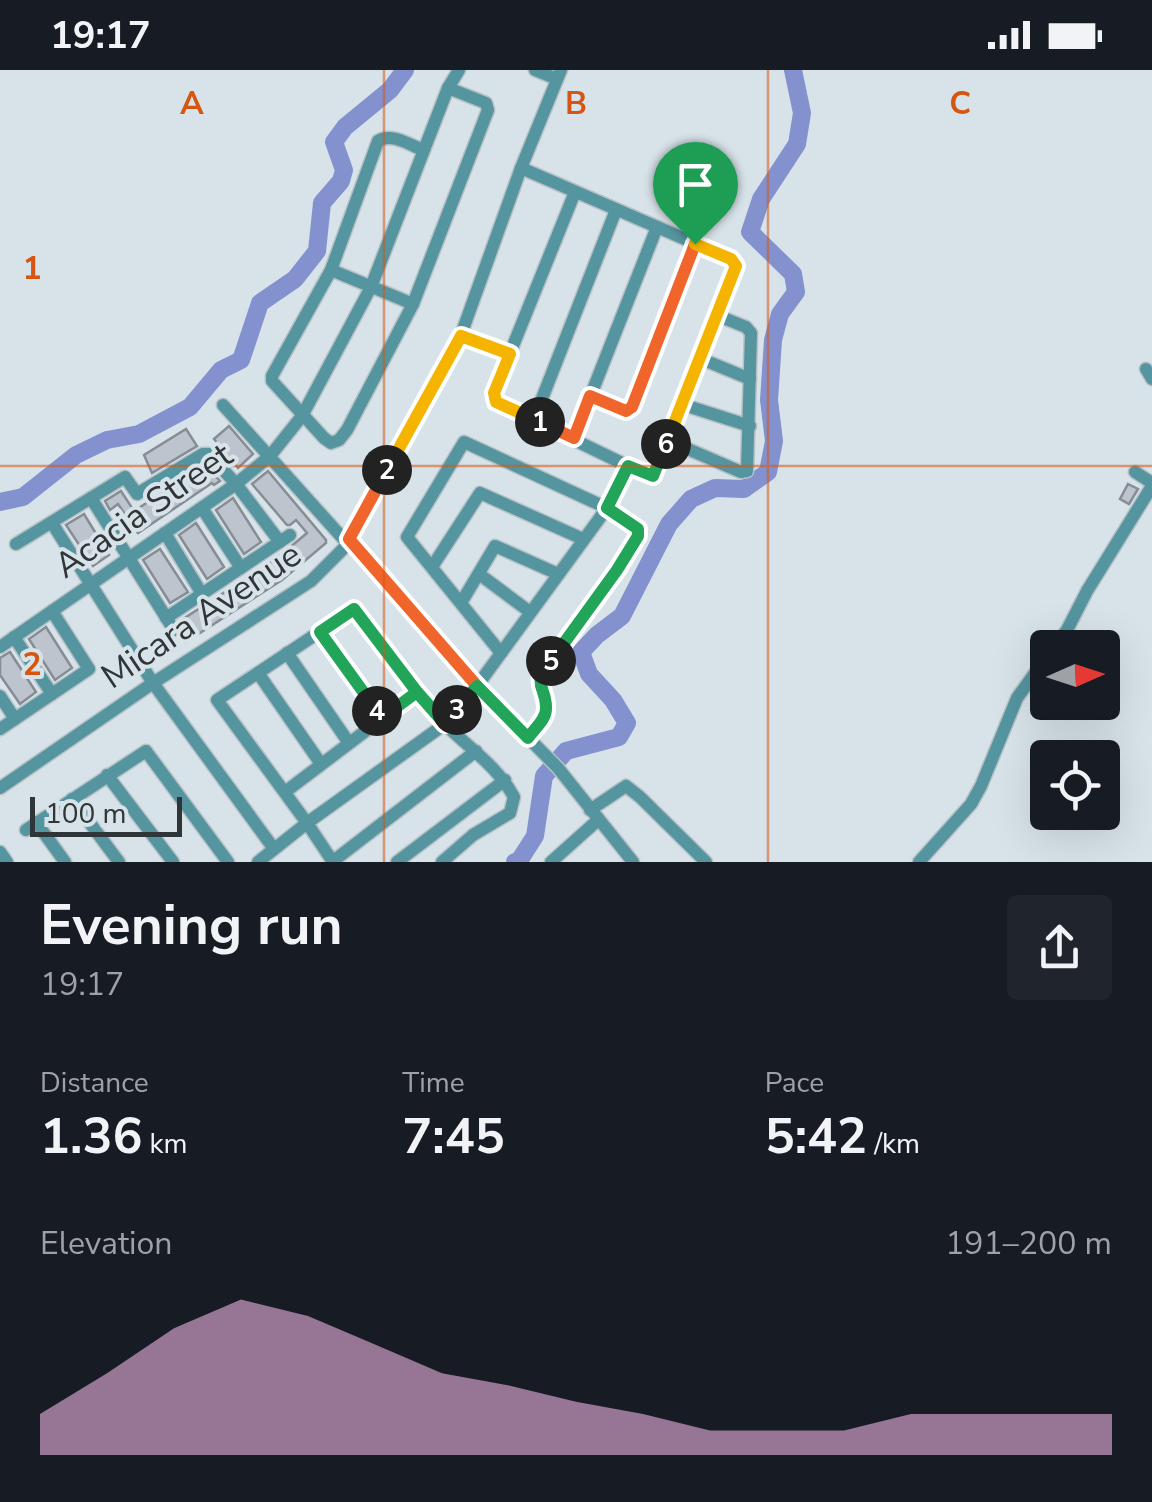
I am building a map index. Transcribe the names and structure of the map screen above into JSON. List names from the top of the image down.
{
  "streets": {
    "street": ["Acacia Street", "Micara Avenue"]
  },
  "scale_bar": "100 m",
  "north": "right",
  "page": {
    "status": "19:17",
    "pins": [
      "1",
      "6",
      "2",
      "5",
      "3",
      "4"
    ],
    "scale": "100 m",
    "heading": ["Evening run", "19:17"],
    "stats": [
      ["Distance", "1.36 km"],
      ["Time", "7:45"],
      ["Pace", "5:42 /km"]
    ],
    "chart": ["Elevation", "191–200 m"]
  },
  "grid": {
    "columns": ["A", "B", "C"],
    "rows": ["1", "2"]
  }
}
